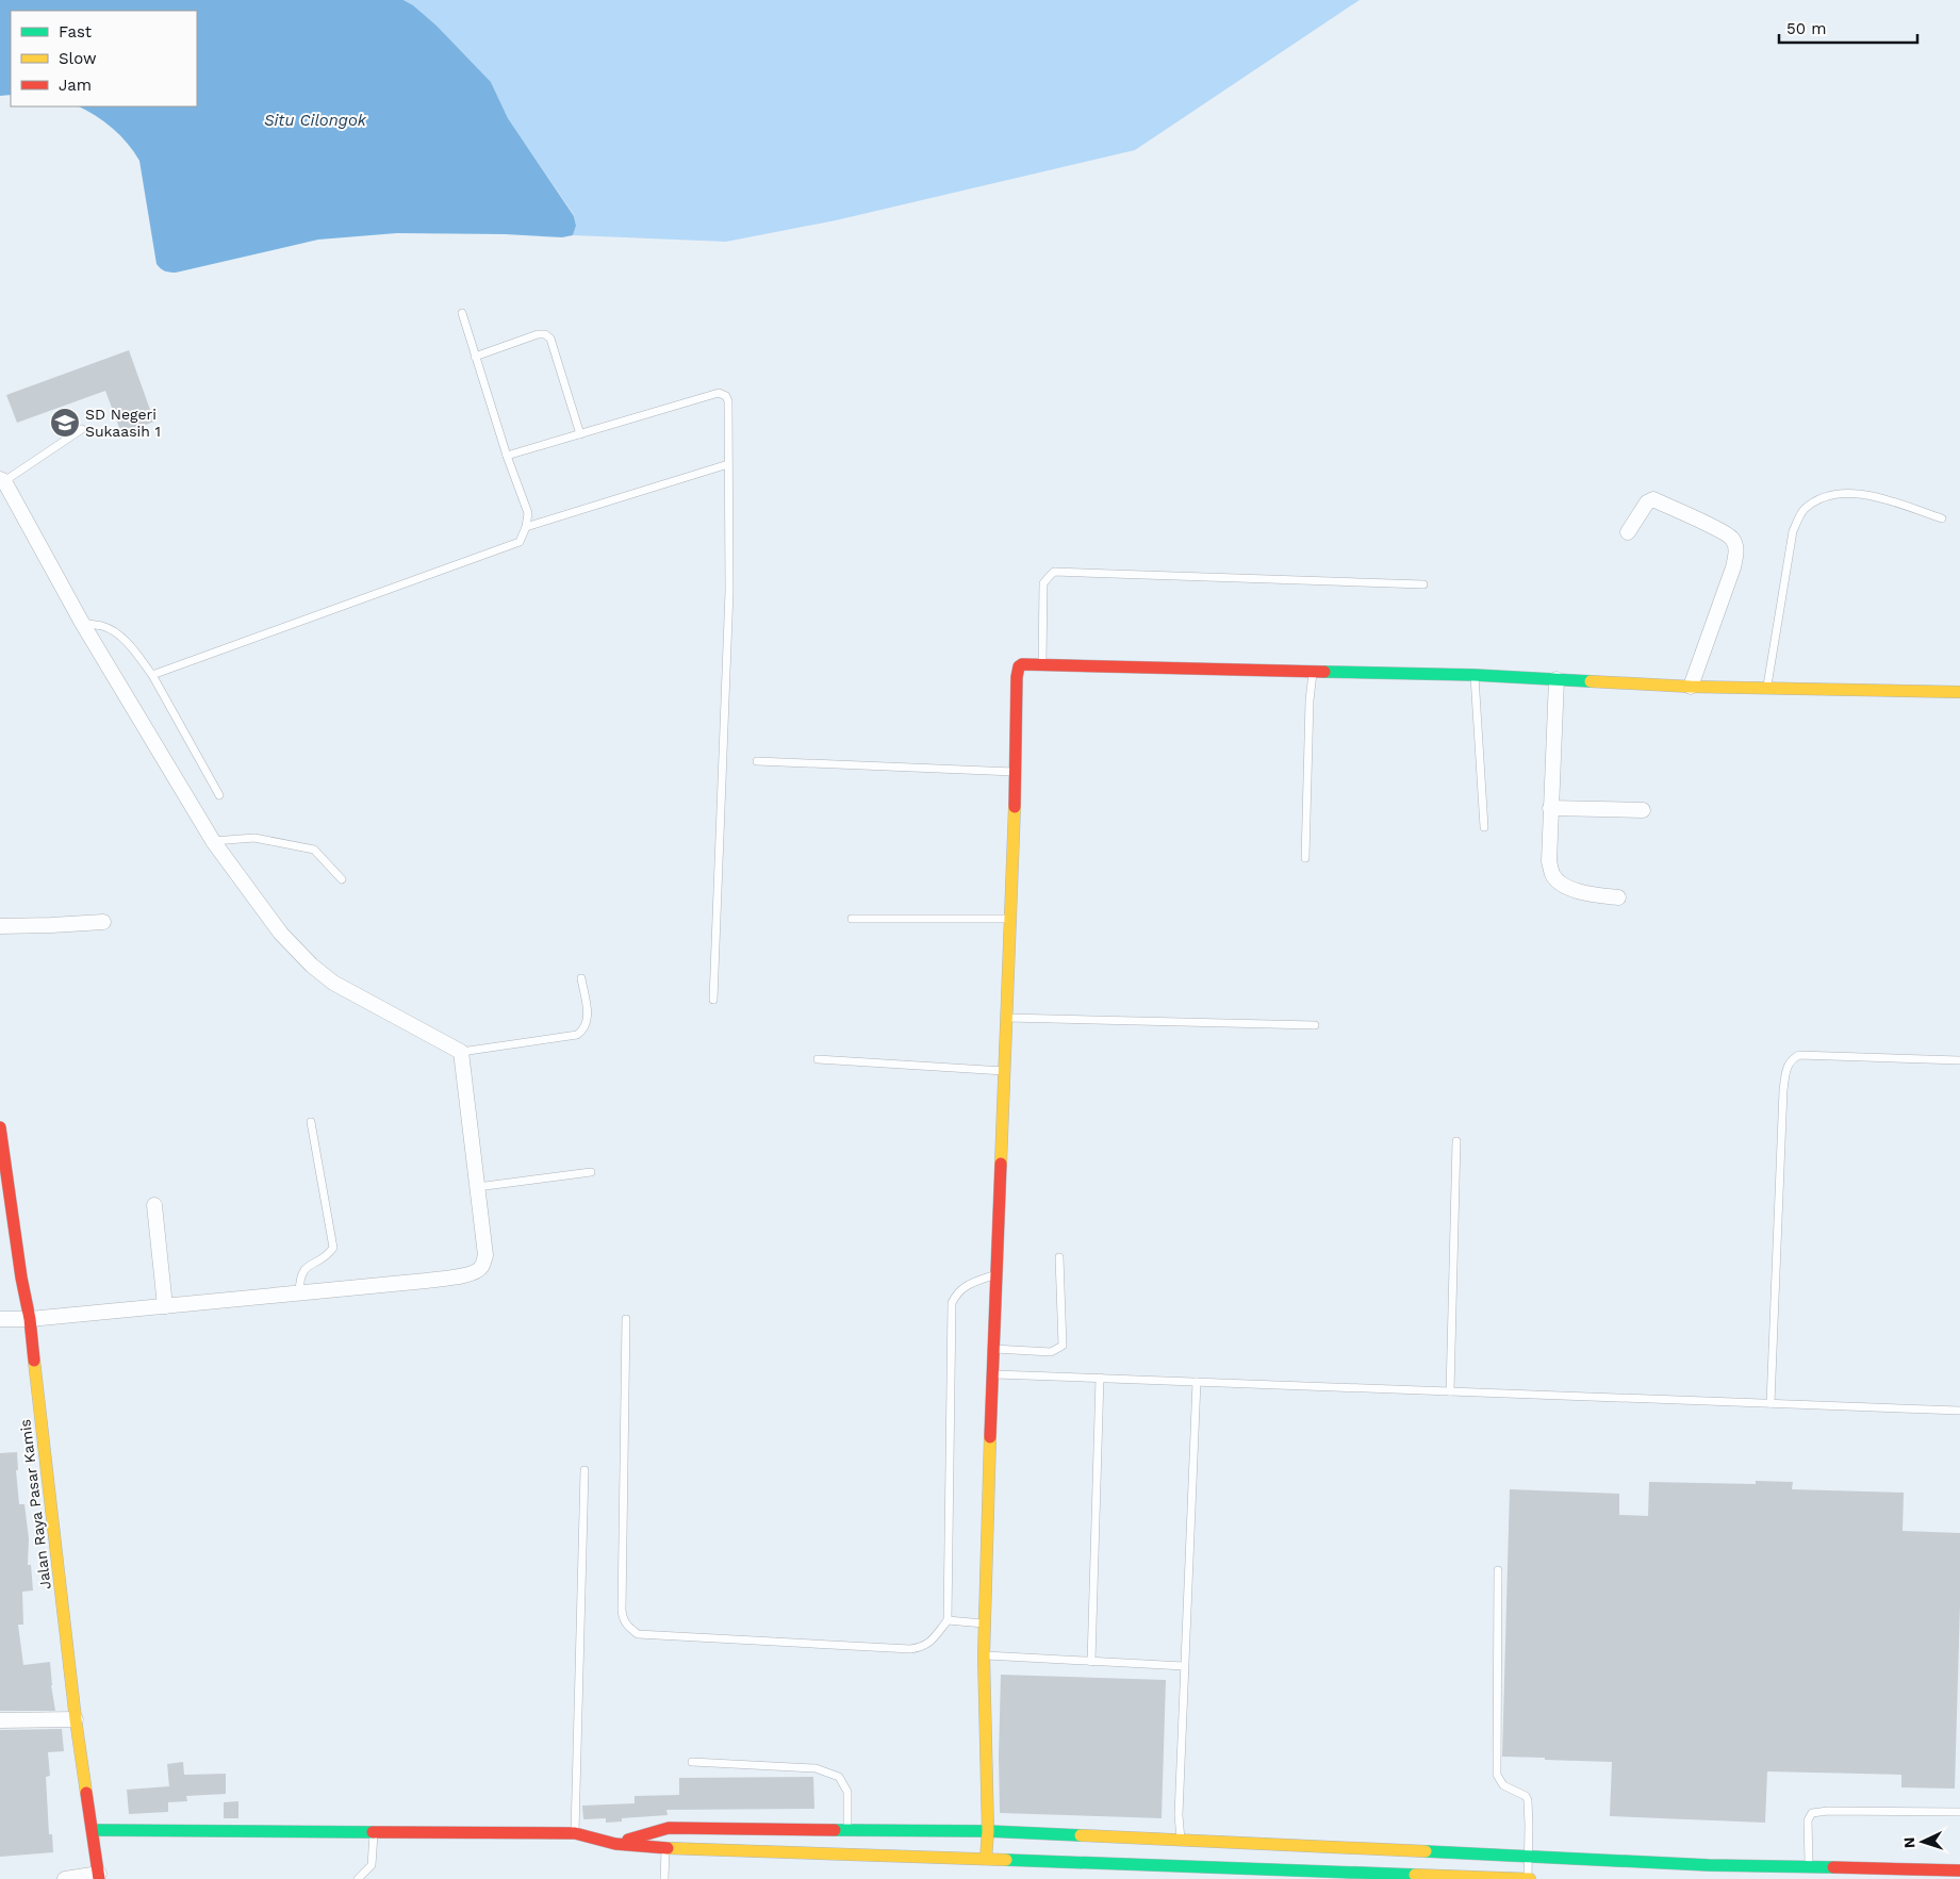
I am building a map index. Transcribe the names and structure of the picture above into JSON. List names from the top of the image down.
{
  "streets": {
    "street": ["Jalan Raya Pasar Kamis"]
  },
  "water": ["Situ Cilongok"],
  "places": {
    "school or university": ["SD Negeri Sukaasih 1"]
  },
  "legend": ["Fast", "Slow", "Jam"],
  "scale_bar": "50 m",
  "north": "left"
}
